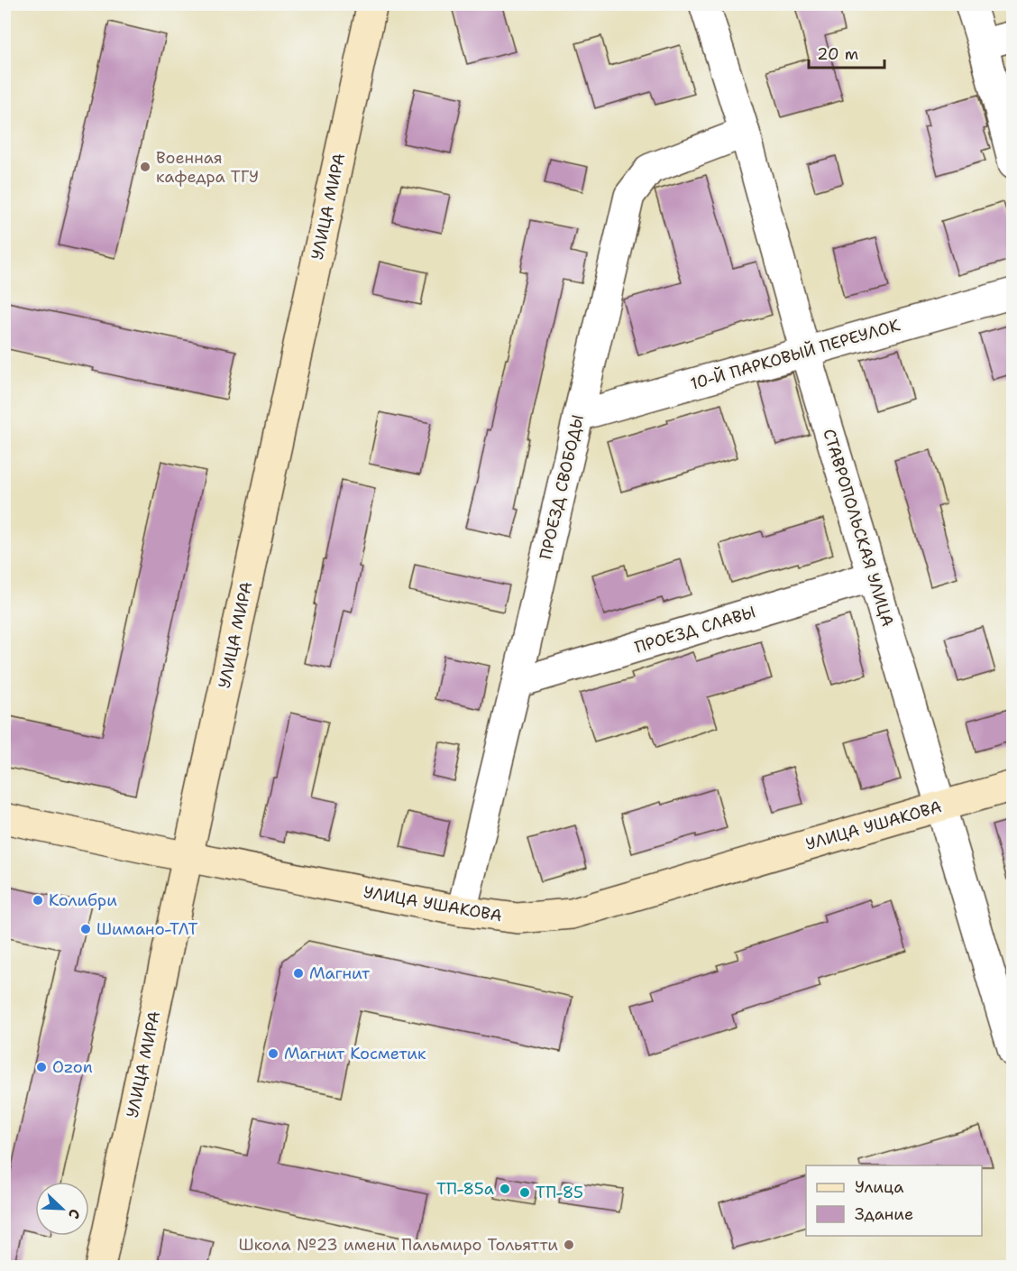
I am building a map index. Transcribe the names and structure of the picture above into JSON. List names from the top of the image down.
{
  "streets": {
    "main road": ["УЛИЦА МИРА", "УЛИЦА УШАКОВА"],
    "street": [
      "10-Й ПАРКОВЫЙ ПЕРЕУЛОК",
      "ПРОЕЗД СВОБОДЫ",
      "СТАВРОПОЛЬСКАЯ УЛИЦА",
      "ПРОЕЗД СЛАВЫ"
    ]
  },
  "crossings": [
    ["УЛИЦА МИРА", "УЛИЦА УШАКОВА"],
    ["10-Й ПАРКОВЫЙ ПЕРЕУЛОК", "ПРОЕЗД СВОБОДЫ"],
    ["10-Й ПАРКОВЫЙ ПЕРЕУЛОК", "СТАВРОПОЛЬСКАЯ УЛИЦА"],
    ["ПРОЕЗД СВОБОДЫ", "СТАВРОПОЛЬСКАЯ УЛИЦА"],
    ["ПРОЕЗД СВОБОДЫ", "ПРОЕЗД СЛАВЫ"],
    ["ПРОЕЗД СВОБОДЫ", "УЛИЦА УШАКОВА"],
    ["СТАВРОПОЛЬСКАЯ УЛИЦА", "ПРОЕЗД СЛАВЫ"],
    ["СТАВРОПОЛЬСКАЯ УЛИЦА", "УЛИЦА УШАКОВА"]
  ],
  "places": [
    "Военная кафедра ТГУ",
    "Колибри",
    "Шимано-ТЛТ",
    "Магнит",
    "Магнит Косметик",
    "Ozon",
    "ТП-85а",
    "ТП-85",
    "Школа №23 имени Пальмиро Тольятти"
  ],
  "legend": ["Улица", "Здание"],
  "scale_bar": "20 m",
  "north": "bottom right"
}
